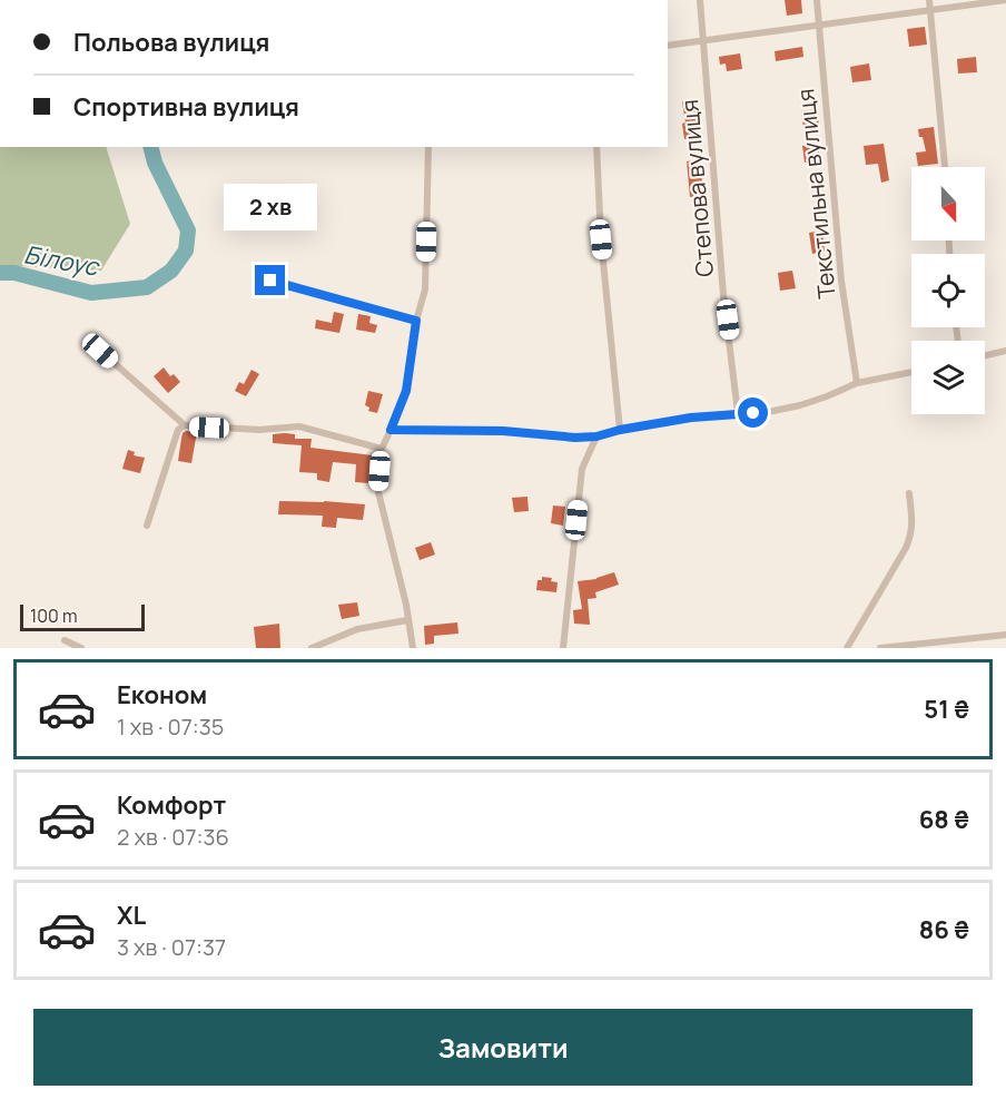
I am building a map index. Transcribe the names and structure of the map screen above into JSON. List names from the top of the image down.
{
  "streets": {
    "street": ["Степова вулиця", "Текстильна вулиця"]
  },
  "water": ["Білоус"],
  "scale_bar": "100 m",
  "north": "bottom",
  "page": {
    "banner": ["Польова вулиця", "Спортивна вулиця"],
    "bubble": "2 хв",
    "scale": "100 m",
    "list": [
      {
        "name": "Економ",
        "note": "1 хв · 07:35",
        "value": "51 ₴"
      },
      {
        "name": "Комфорт",
        "note": "2 хв · 07:36",
        "value": "68 ₴"
      },
      {
        "name": "XL",
        "note": "3 хв · 07:37",
        "value": "86 ₴"
      }
    ],
    "buttons": "Замовити"
  }
}
